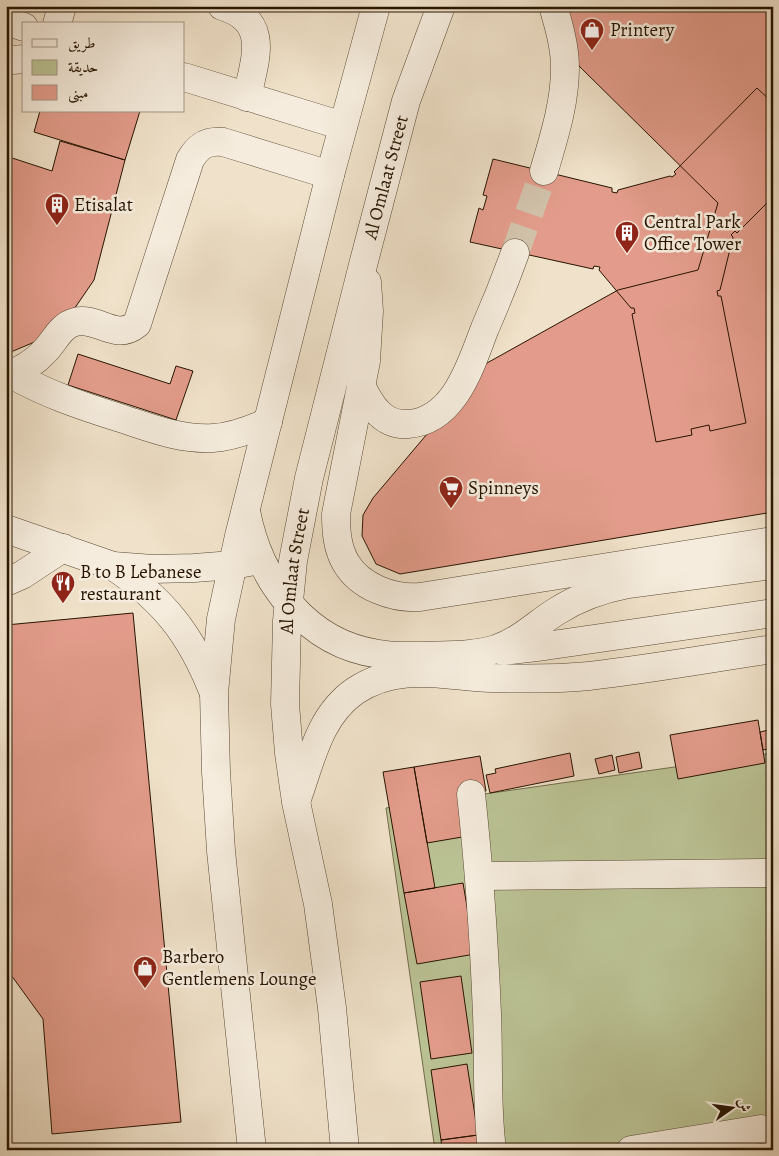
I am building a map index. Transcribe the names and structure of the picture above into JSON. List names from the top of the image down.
{
  "streets": {
    "street": ["Al Omlaat Street"]
  },
  "places": {
    "shop": ["Printery", "Barbero Gentlemens Lounge"],
    "building": ["Etisalat", "Central Park Office Tower"],
    "supermarket": ["Spinneys"],
    "restaurant": ["B to B Lebanese restaurant"]
  },
  "legend": ["طريق", "حديقة", "مبنى"],
  "north": "right"
}
